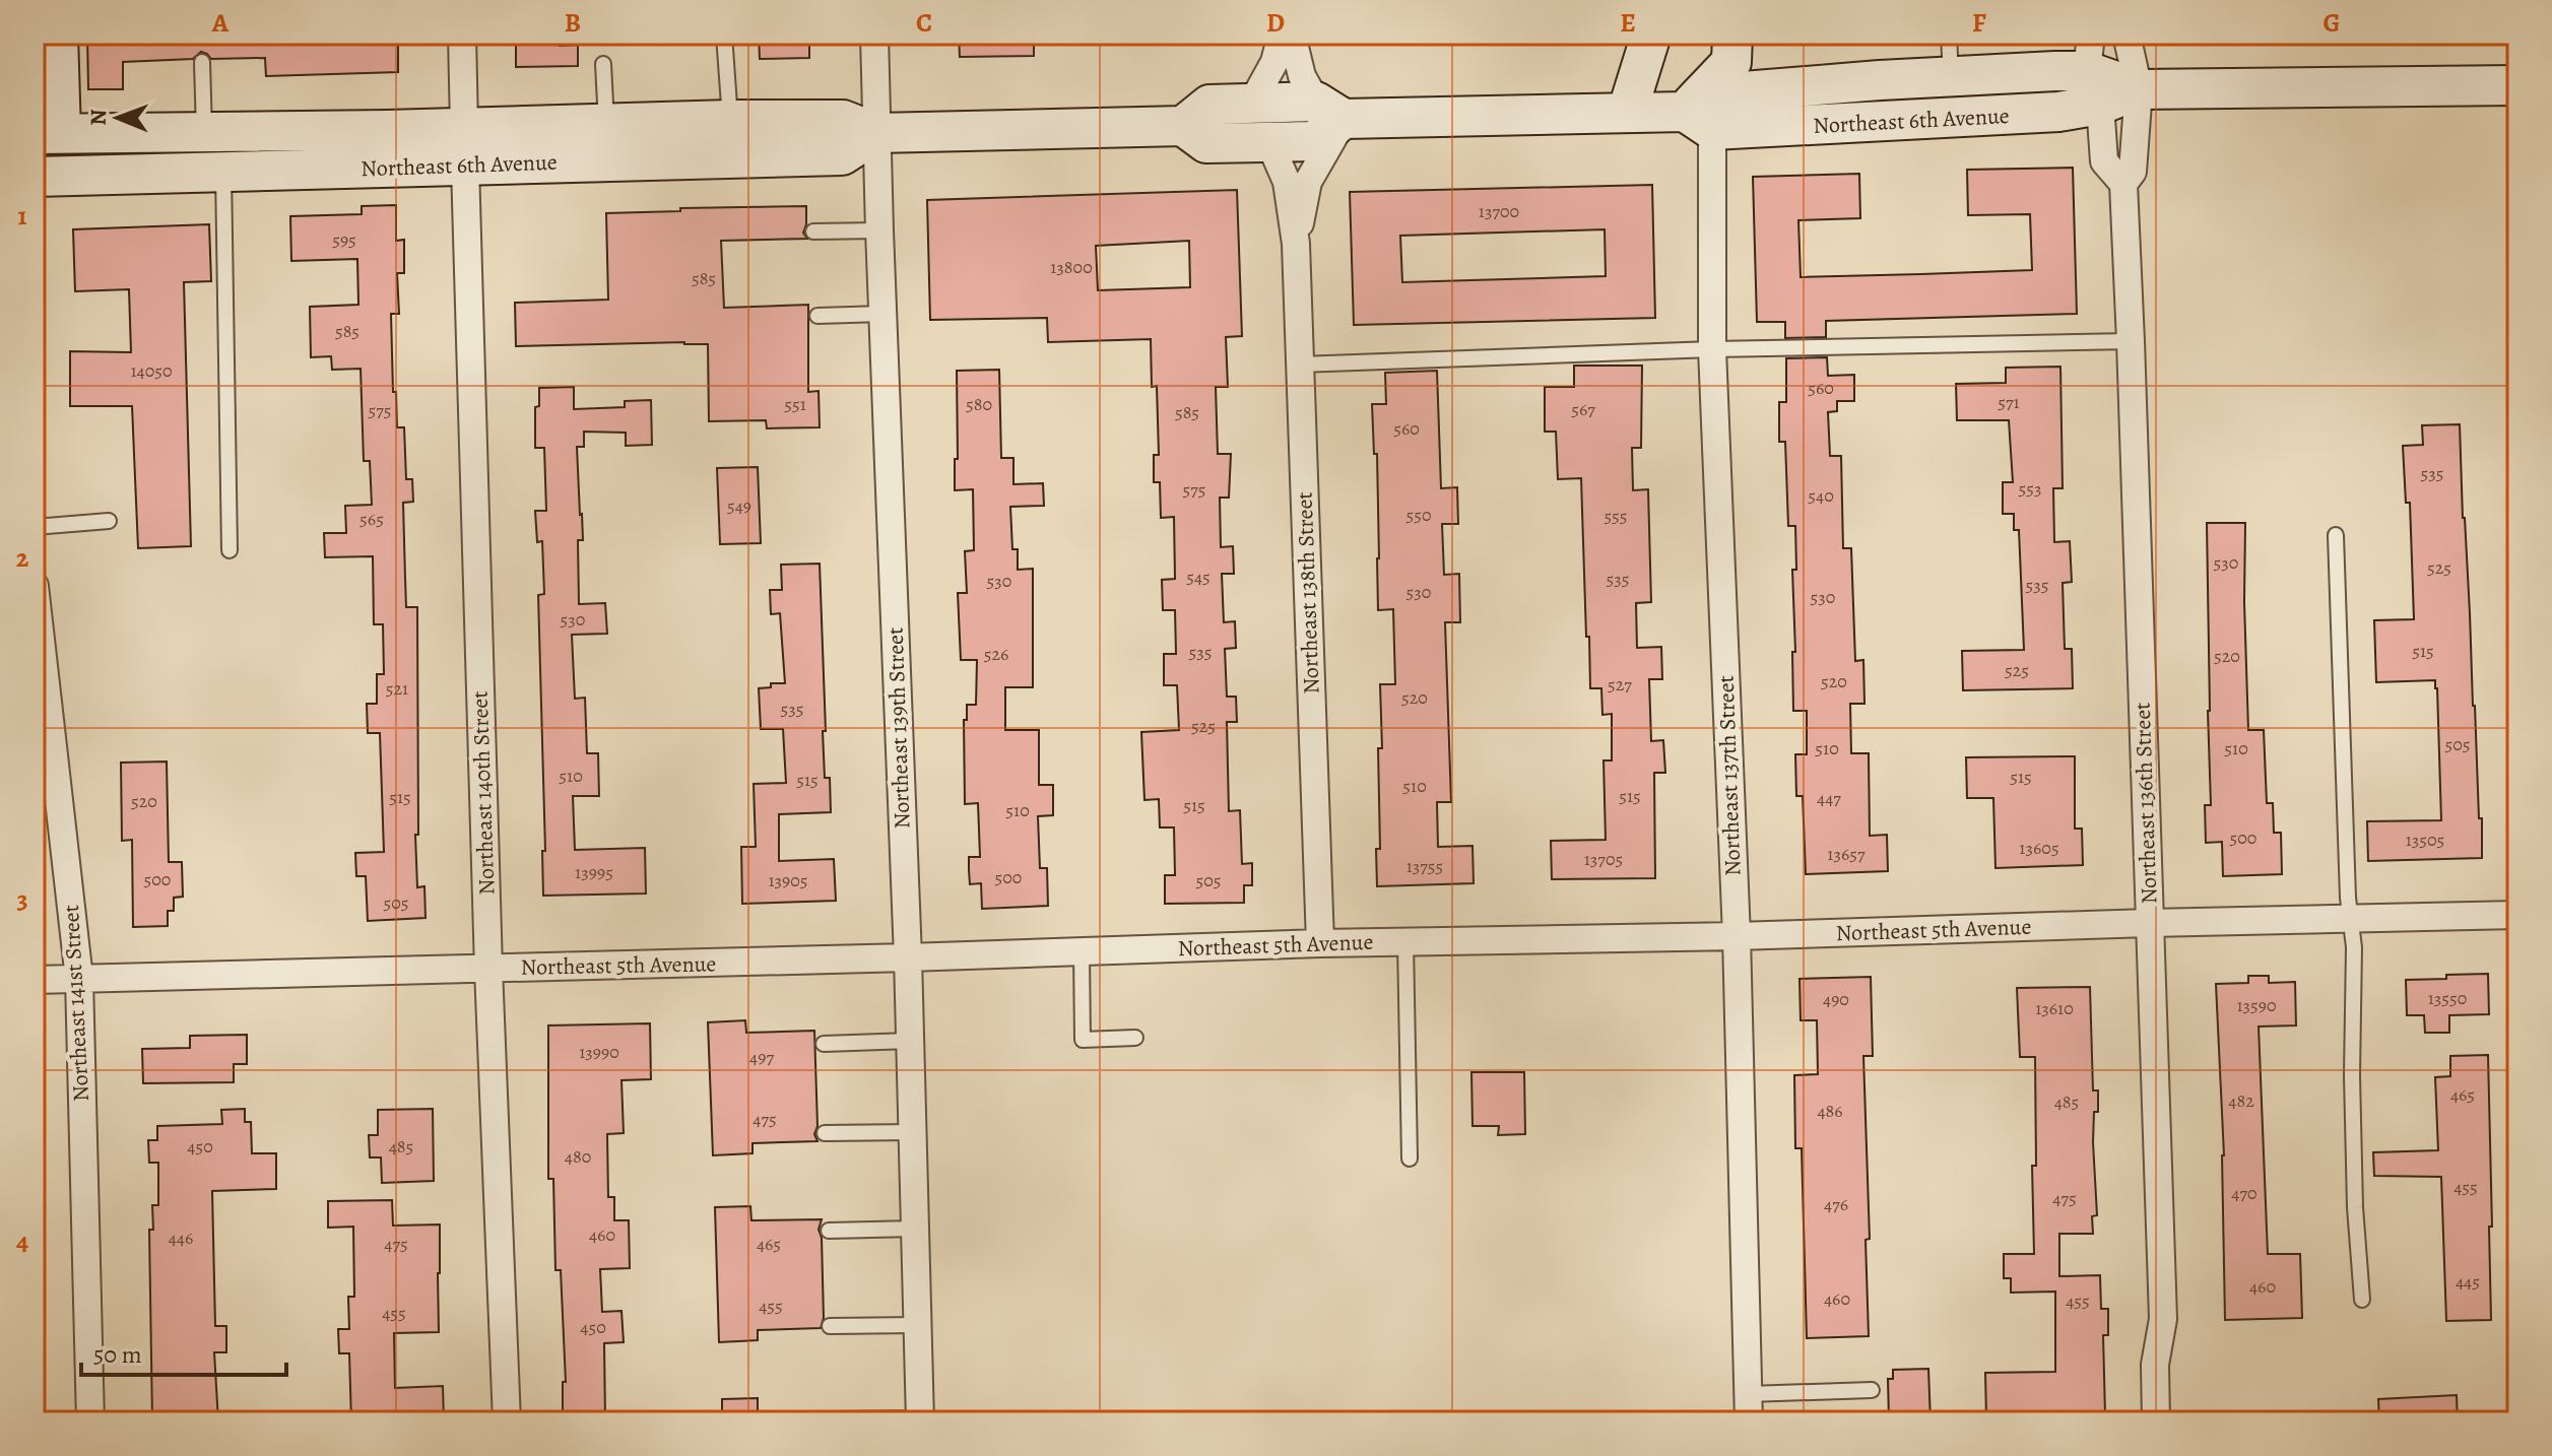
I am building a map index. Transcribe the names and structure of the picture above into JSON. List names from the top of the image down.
{
  "streets": {
    "main road": ["Northeast 6th Avenue"],
    "street": [
      "Northeast 138th Street",
      "Northeast 139th Street",
      "Northeast 137th Street",
      "Northeast 140th Street",
      "Northeast 136th Street",
      "Northeast 5th Avenue",
      "Northeast 141st Street"
    ]
  },
  "crossings": [
    ["Northeast 6th Avenue", "Northeast 138th Street"],
    ["Northeast 6th Avenue", "Northeast 139th Street"],
    ["Northeast 6th Avenue", "Northeast 137th Street"],
    ["Northeast 6th Avenue", "Northeast 140th Street"],
    ["Northeast 6th Avenue", "Northeast 136th Street"],
    ["Northeast 138th Street", "Northeast 5th Avenue"],
    ["Northeast 139th Street", "Northeast 5th Avenue"],
    ["Northeast 137th Street", "Northeast 5th Avenue"],
    ["Northeast 140th Street", "Northeast 5th Avenue"],
    ["Northeast 136th Street", "Northeast 5th Avenue"],
    ["Northeast 5th Avenue", "Northeast 141st Street"]
  ],
  "house_numbers": [
    "13700",
    "595",
    "13800",
    "585",
    "585",
    "14050",
    "560",
    "571",
    "551",
    "580",
    "567",
    "575",
    "585",
    "560",
    "535",
    "553",
    "575",
    "540",
    "549",
    "550",
    "555",
    "565",
    "530",
    "525",
    "545",
    "535",
    "530",
    "535",
    "530",
    "530",
    "530",
    "515",
    "535",
    "526",
    "520",
    "525",
    "520",
    "527",
    "521",
    "520",
    "535",
    "525",
    "505",
    "510",
    "510",
    "510",
    "515",
    "515",
    "510",
    "515",
    "515",
    "447",
    "520",
    "515",
    "510",
    "500",
    "13505",
    "13605",
    "13657",
    "13705",
    "13755",
    "13995",
    "500",
    "500",
    "13905",
    "505",
    "505",
    "13550",
    "490",
    "13590",
    "13610",
    "13990",
    "497",
    "465",
    "482",
    "485",
    "486",
    "475",
    "450",
    "485",
    "480",
    "455",
    "470",
    "475",
    "476",
    "460",
    "446",
    "475",
    "465",
    "445",
    "460",
    "460",
    "455",
    "455",
    "455",
    "450"
  ],
  "scale_bar": "50 m",
  "north": "left",
  "grid": {
    "columns": [
      "A",
      "B",
      "C",
      "D",
      "E",
      "F",
      "G"
    ],
    "rows": [
      "1",
      "2",
      "3",
      "4"
    ]
  }
}
